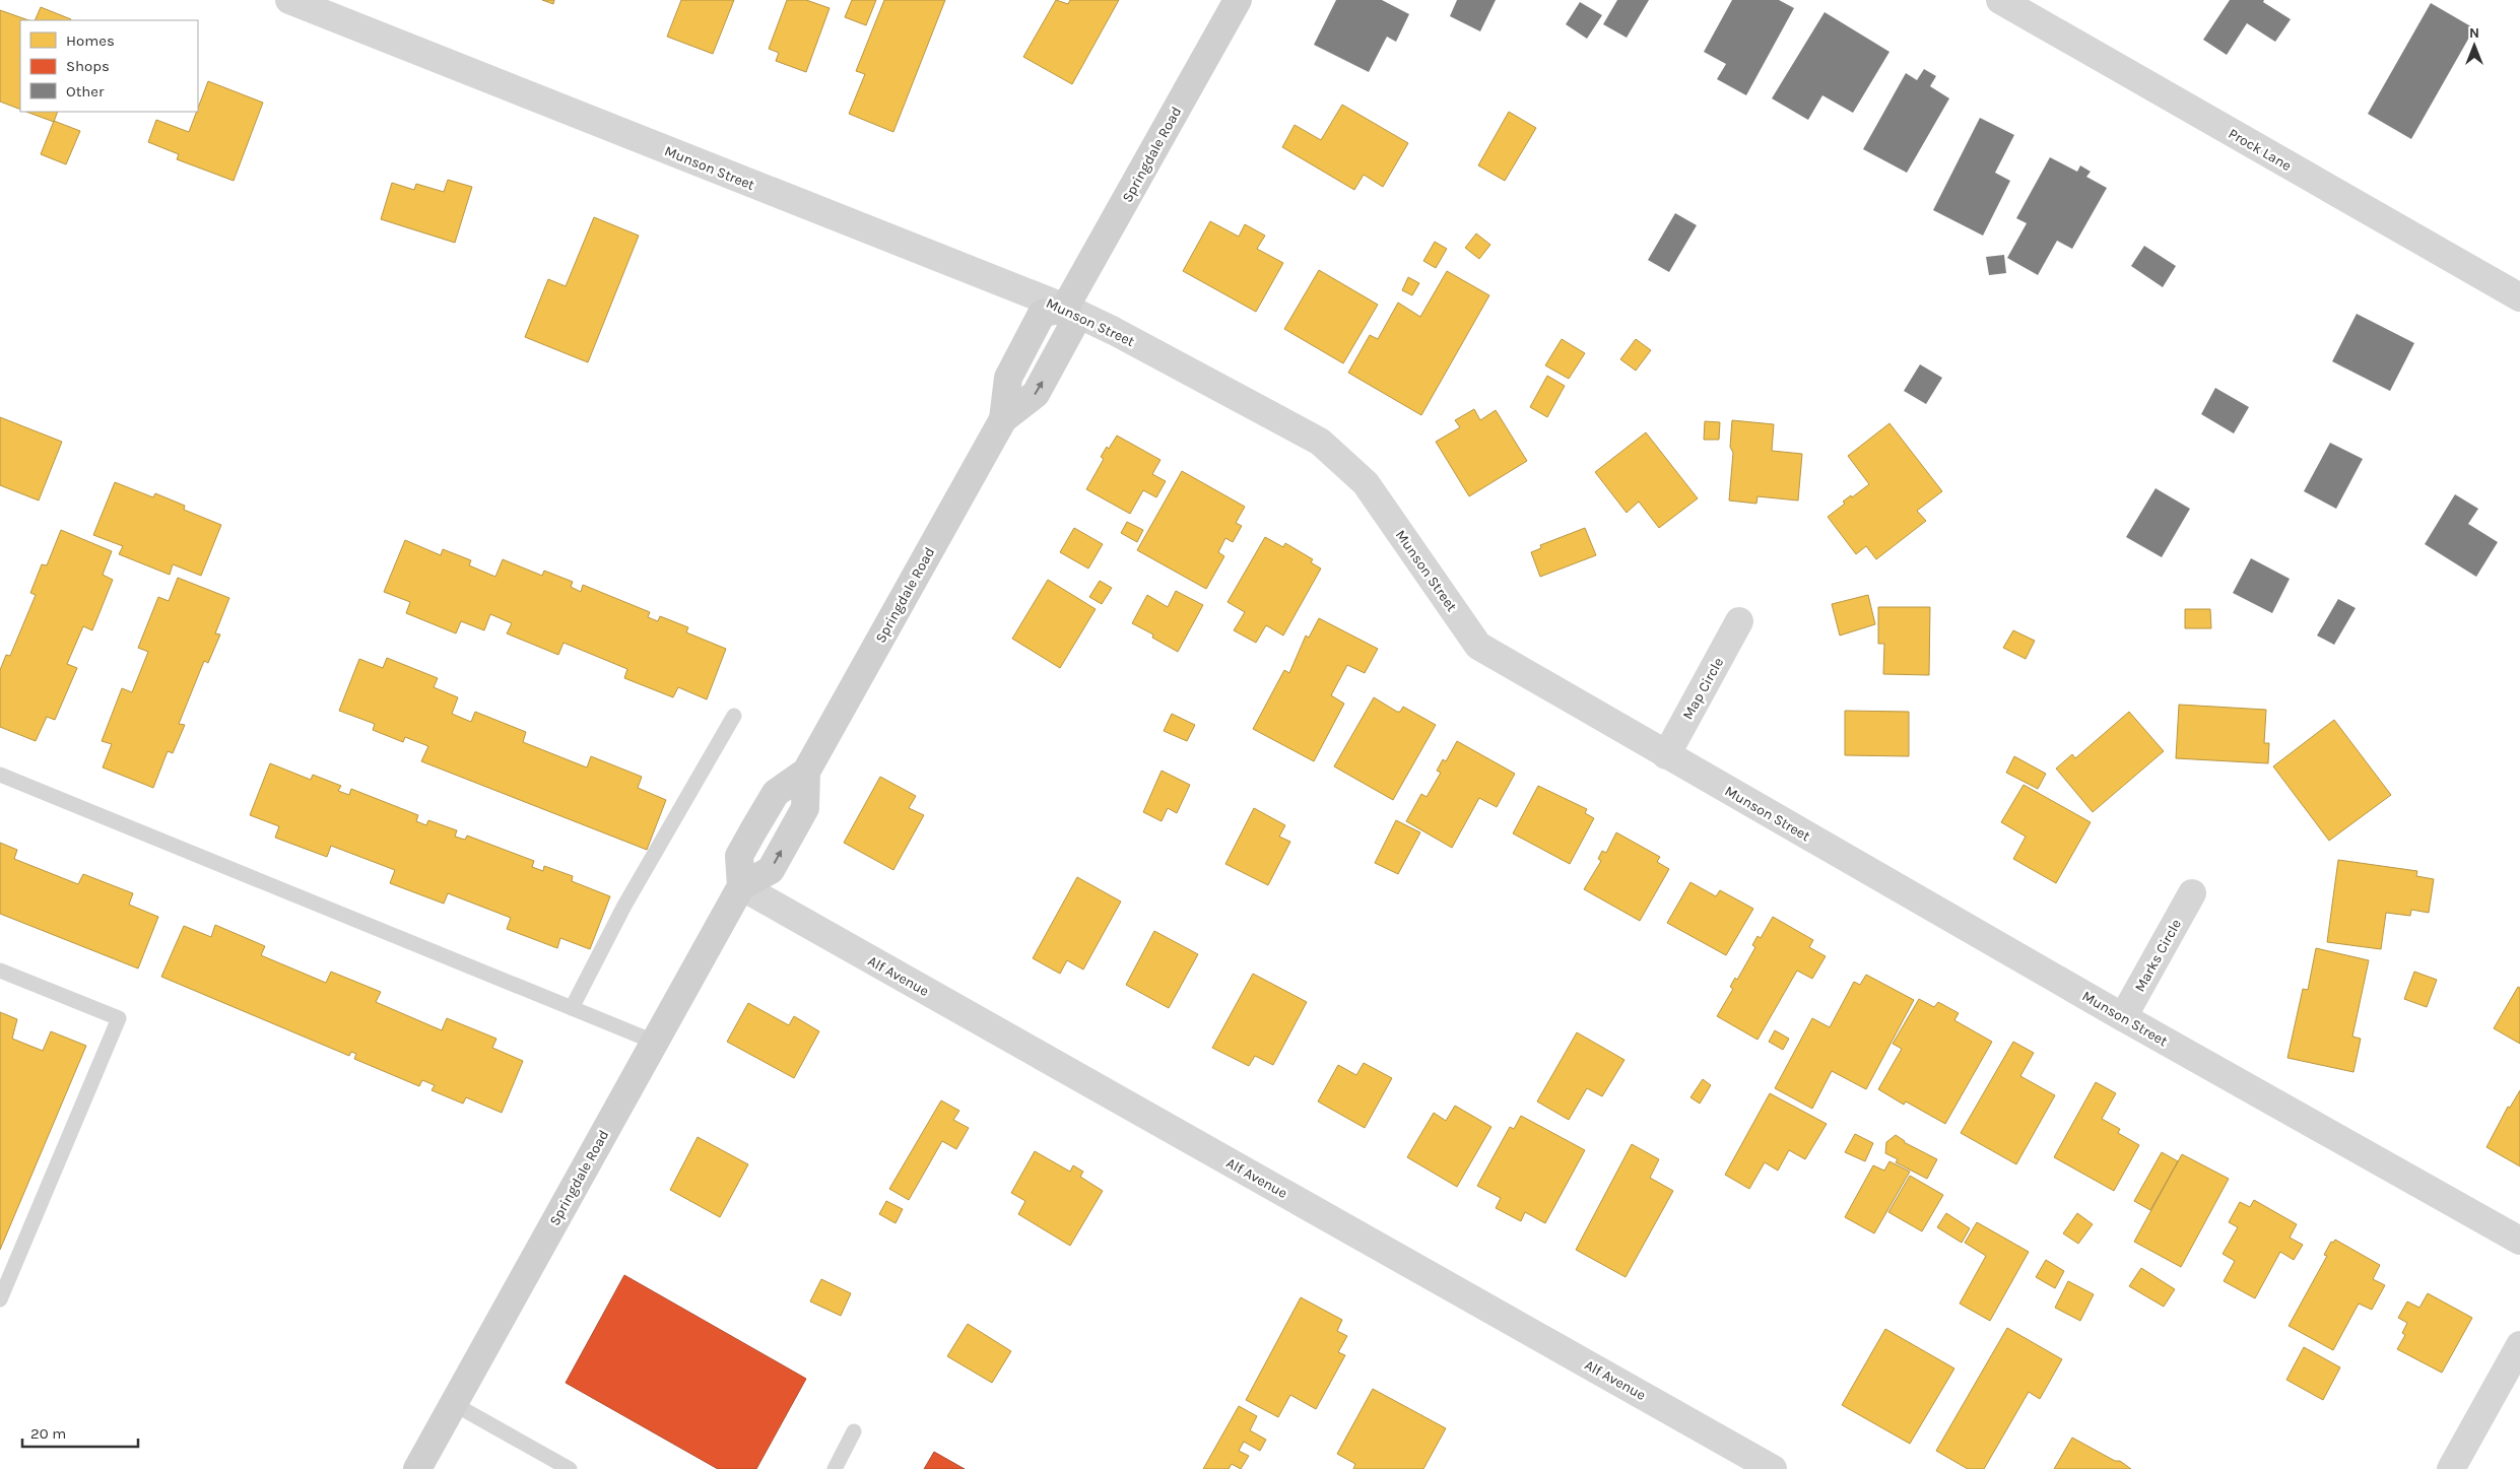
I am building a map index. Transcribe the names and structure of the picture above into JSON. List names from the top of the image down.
{
  "streets": {
    "main road": ["Springdale Road"],
    "street": [
      "Prock Lane",
      "Munson Street",
      "Map Circle",
      "Marks Circle",
      "Alf Avenue"
    ]
  },
  "crossings": [
    ["Springdale Road", "Munson Street"],
    ["Springdale Road", "Alf Avenue"],
    ["Munson Street", "Map Circle"],
    ["Munson Street", "Marks Circle"]
  ],
  "legend": ["Homes", "Shops", "Other"],
  "scale_bar": "20 m",
  "north": "top"
}
